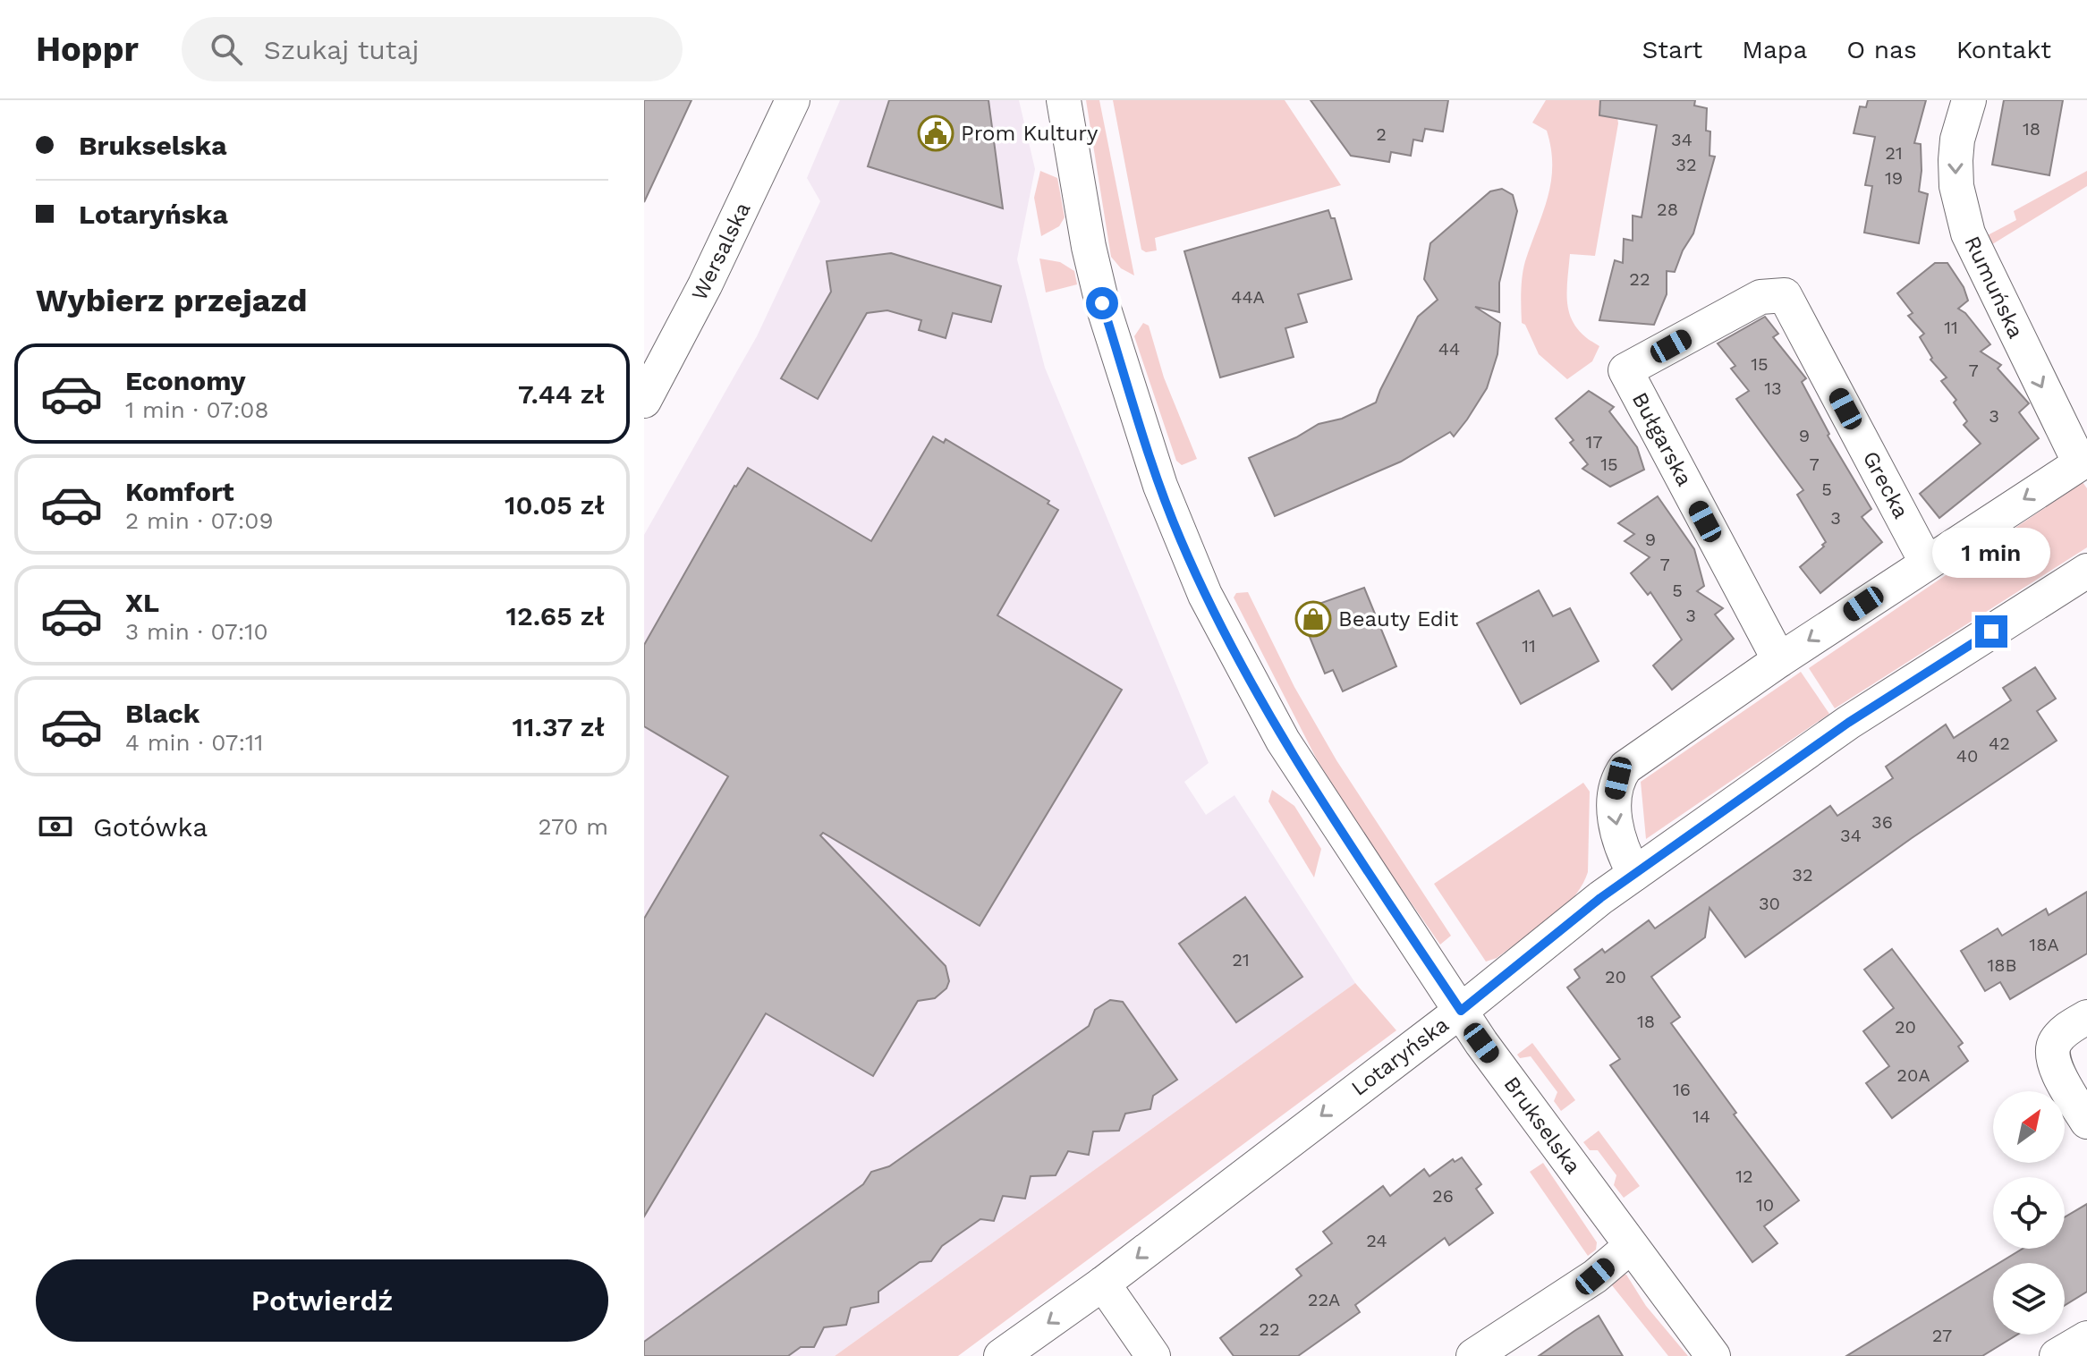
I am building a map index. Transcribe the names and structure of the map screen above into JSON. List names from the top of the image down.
{
  "streets": {
    "street": [
      "Wersalska",
      "Rumuńska",
      "Bułgarska",
      "Grecka",
      "Lotaryńska",
      "Brukselska"
    ]
  },
  "crossings": [
    ["Bułgarska", "Grecka"],
    ["Lotaryńska", "Brukselska"]
  ],
  "one_way": ["Rumuńska"],
  "places": {
    "public building": ["Prom Kultury"],
    "shop": ["Beauty Edit"]
  },
  "house_numbers": [
    "18",
    "2",
    "34",
    "21",
    "32",
    "19",
    "28",
    "22",
    "44A",
    "11",
    "44",
    "15",
    "7",
    "13",
    "3",
    "9",
    "17",
    "15",
    "7",
    "5",
    "3",
    "9",
    "7",
    "5",
    "3",
    "11",
    "42",
    "40",
    "36",
    "34",
    "32",
    "30",
    "18A",
    "21",
    "18B",
    "20",
    "18",
    "20",
    "20A",
    "16",
    "14",
    "12",
    "26",
    "10",
    "24",
    "22A",
    "22",
    "27"
  ],
  "north": "top right",
  "page": {
    "header": "Hoppr",
    "search": "Szukaj tutaj",
    "nav": [
      "Start",
      "Mapa",
      "O nas",
      "Kontakt"
    ],
    "banner": ["Brukselska", "Lotaryńska"],
    "heading": "Wybierz przejazd",
    "list": [
      {
        "name": "Economy",
        "note": "1 min · 07:08",
        "value": "7.44 zł"
      },
      {
        "name": "Komfort",
        "note": "2 min · 07:09",
        "value": "10.05 zł"
      },
      {
        "name": "XL",
        "note": "3 min · 07:10",
        "value": "12.65 zł"
      },
      {
        "name": "Black",
        "note": "4 min · 07:11",
        "value": "11.37 zł"
      }
    ],
    "bubble": "1 min",
    "pay": ["Gotówka", "270 m"],
    "buttons": "Potwierdź"
  }
}
